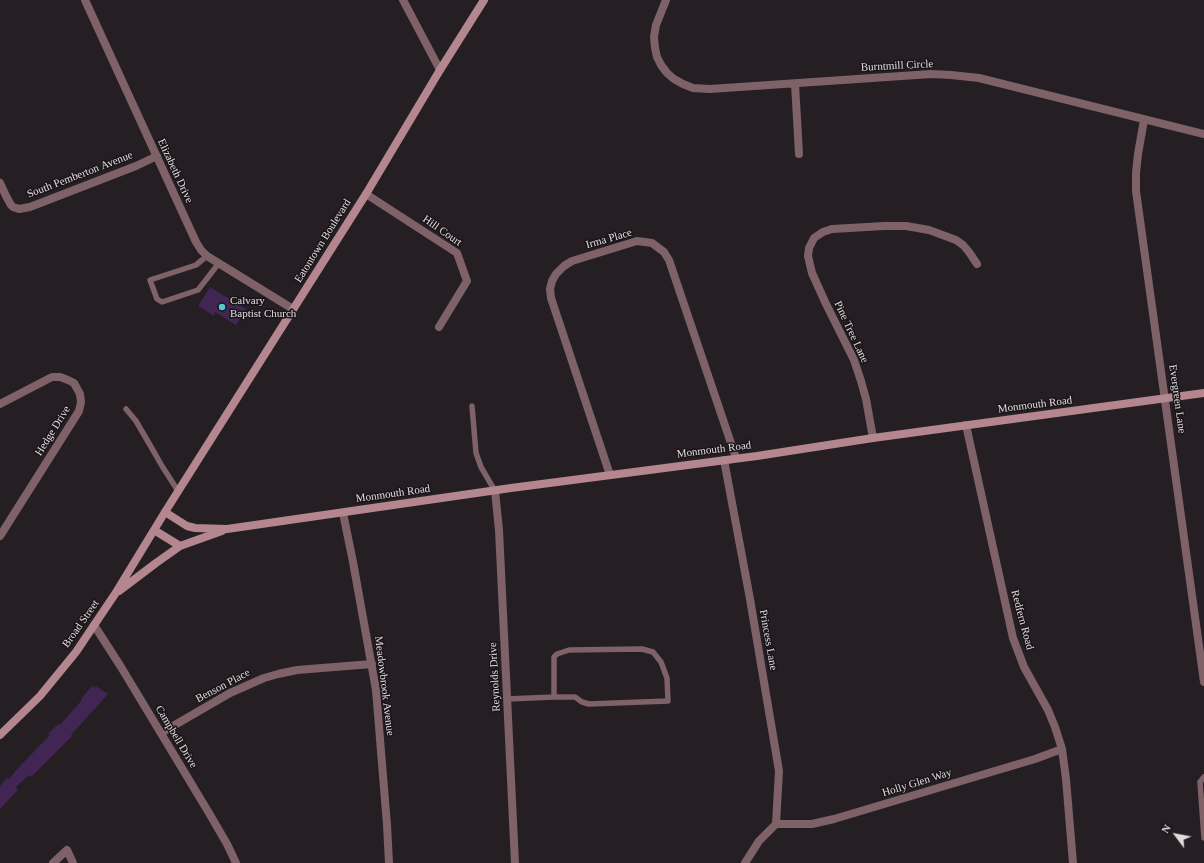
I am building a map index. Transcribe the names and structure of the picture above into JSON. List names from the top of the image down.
{
  "streets": {
    "main road": ["Eatontown Boulevard", "Monmouth Road", "Broad Street"],
    "street": [
      "Burntmill Circle",
      "Elizabeth Drive",
      "South Pemberton Avenue",
      "Hill Court",
      "Irma Place",
      "Pine Tree Lane",
      "Evergreen Lane",
      "Hedge Drive",
      "Redfern Road",
      "Princess Lane",
      "Reynolds Drive",
      "Benson Place",
      "Meadowbrook Avenue",
      "Campbell Drive",
      "Holly Glen Way"
    ]
  },
  "crossings": [
    ["Burntmill Circle", "Evergreen Lane"],
    ["Elizabeth Drive", "South Pemberton Avenue"],
    ["Elizabeth Drive", "Eatontown Boulevard"],
    ["Hill Court", "Eatontown Boulevard"],
    ["Irma Place", "Monmouth Road"],
    ["Eatontown Boulevard", "Monmouth Road"],
    ["Eatontown Boulevard", "Broad Street"],
    ["Pine Tree Lane", "Monmouth Road"],
    ["Evergreen Lane", "Monmouth Road"],
    ["Monmouth Road", "Redfern Road"],
    ["Monmouth Road", "Broad Street"],
    ["Monmouth Road", "Princess Lane"],
    ["Monmouth Road", "Reynolds Drive"],
    ["Monmouth Road", "Meadowbrook Avenue"],
    ["Redfern Road", "Holly Glen Way"],
    ["Broad Street", "Campbell Drive"],
    ["Princess Lane", "Holly Glen Way"],
    ["Benson Place", "Meadowbrook Avenue"],
    ["Benson Place", "Campbell Drive"]
  ],
  "places": ["Calvary Baptist Church"],
  "north": "top left"
}
